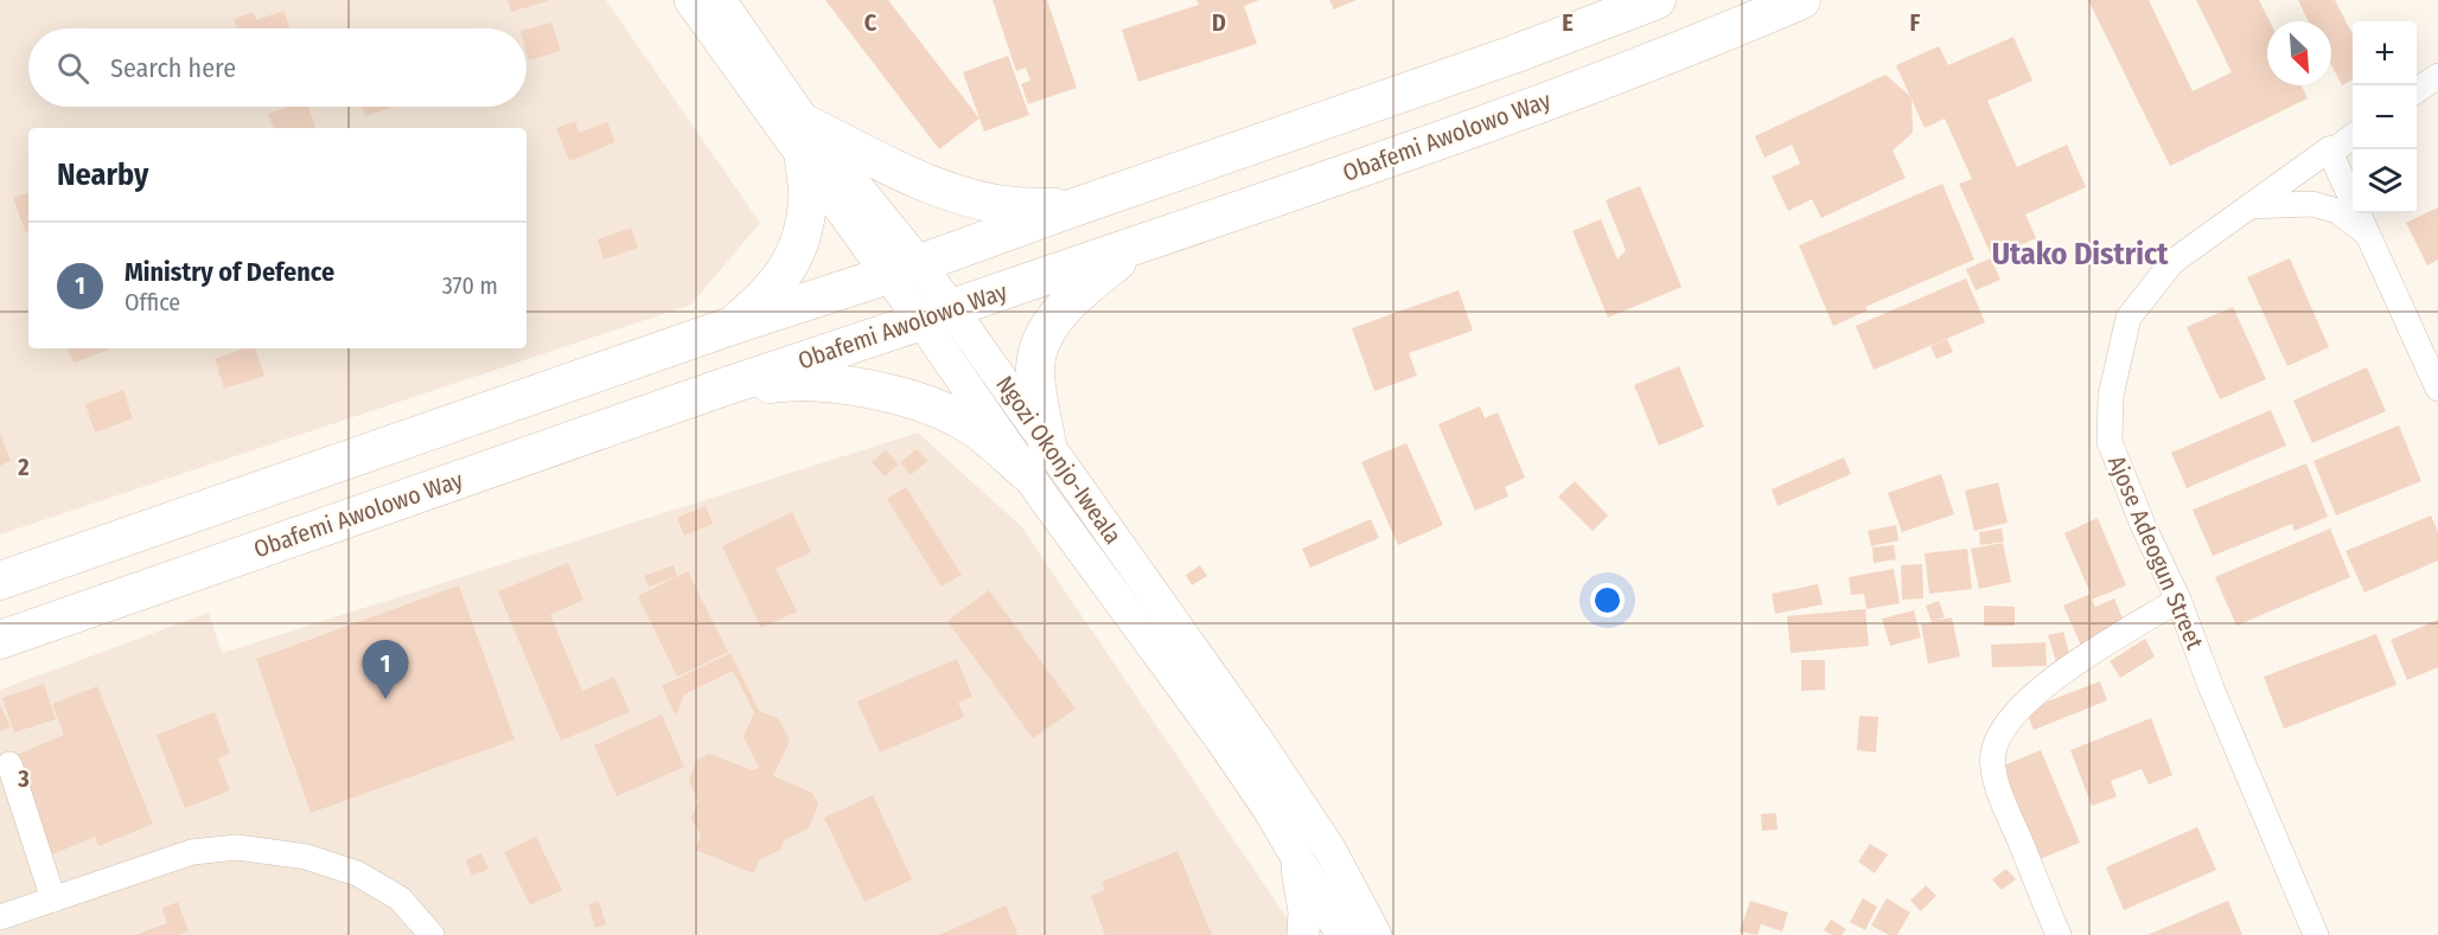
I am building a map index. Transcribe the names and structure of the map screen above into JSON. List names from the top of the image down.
{
  "streets": {
    "main road": ["Obafemi Awolowo Way"],
    "street": ["Ngozi Okonjo-Iweala", "Ajose Adeogun Street"]
  },
  "crossings": [
    ["Obafemi Awolowo Way", "Ngozi Okonjo-Iweala"]
  ],
  "districts": ["Utako District"],
  "north": "bottom right",
  "page": {
    "map_buttons": ["+", "−"],
    "search": "Search here",
    "heading": "Nearby",
    "list": [
      {
        "mark": "1",
        "name": "Ministry of Defence",
        "note": "Office",
        "value": "370 m"
      }
    ],
    "pins": "1"
  },
  "grid": {
    "columns": [
      "C",
      "D",
      "E",
      "F"
    ],
    "rows": ["2", "3"]
  }
}
